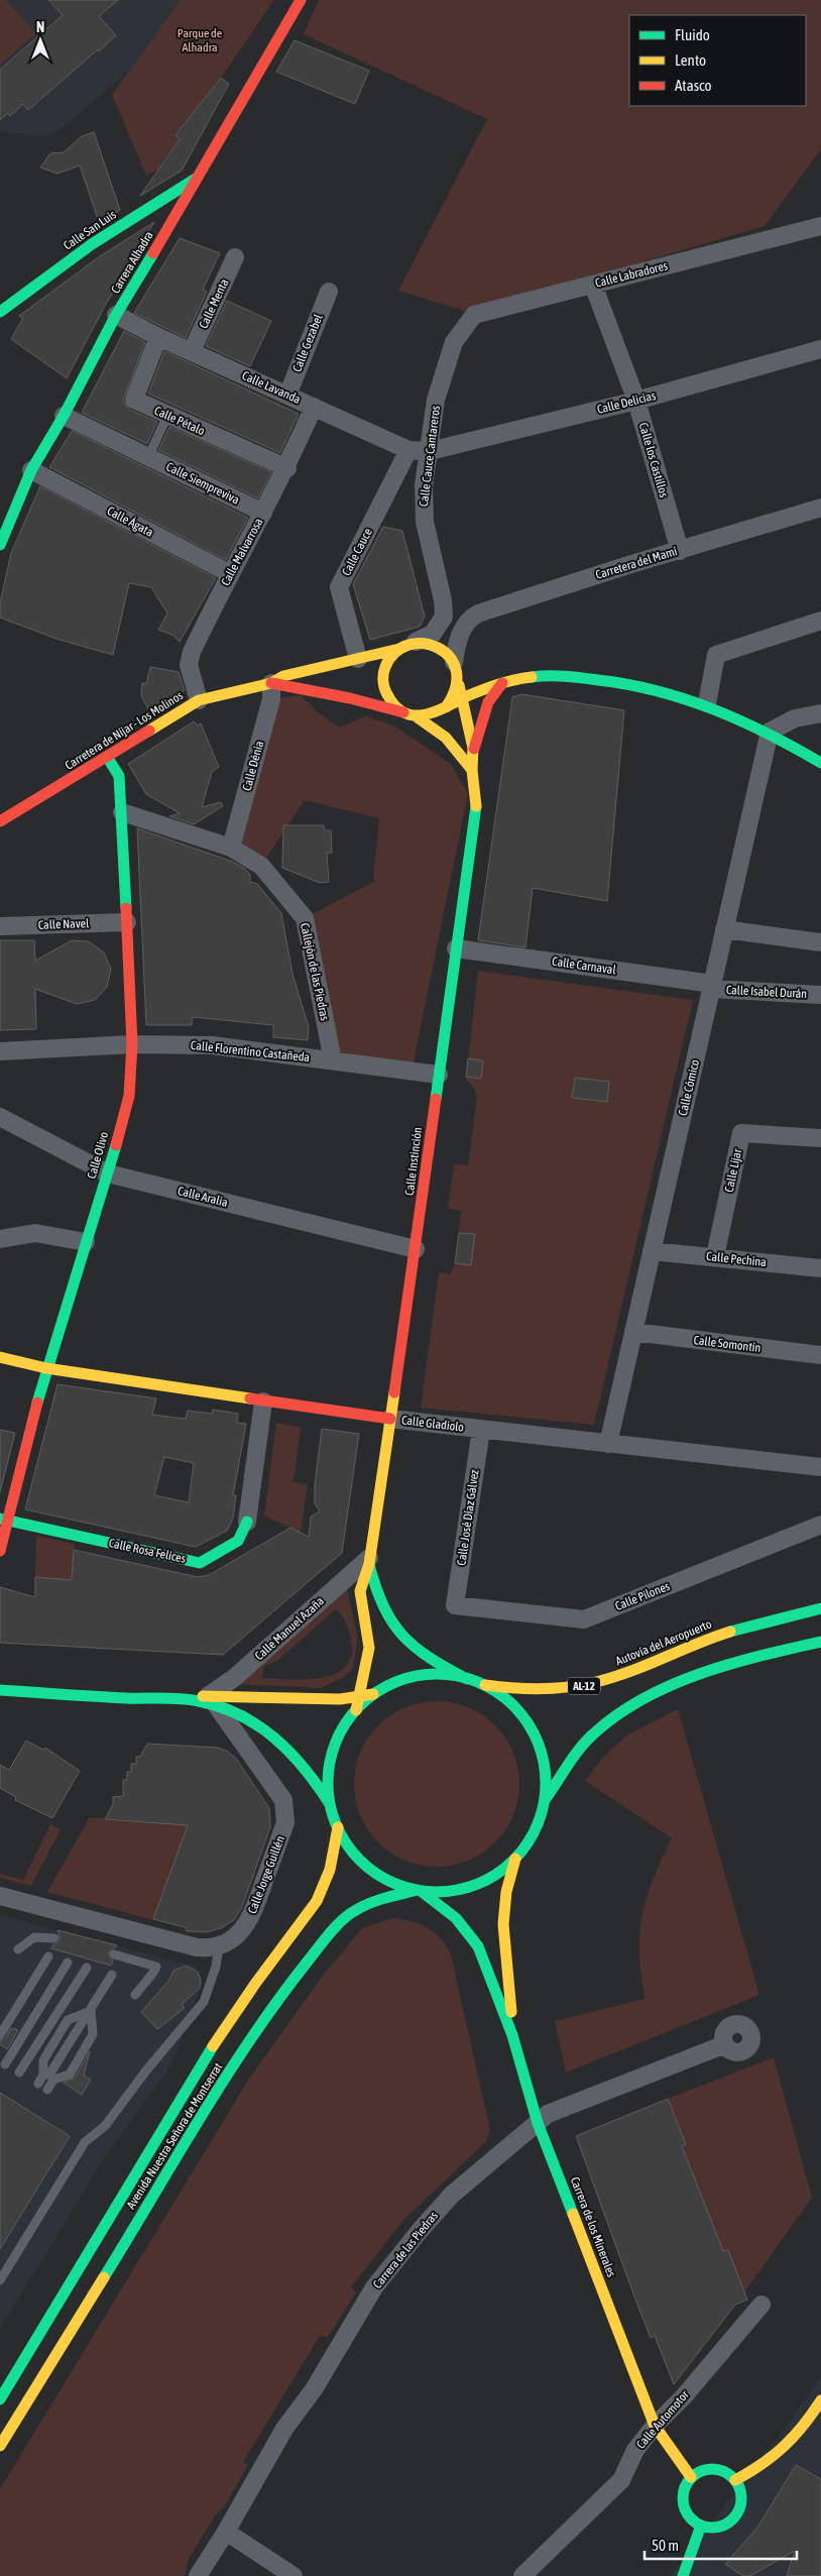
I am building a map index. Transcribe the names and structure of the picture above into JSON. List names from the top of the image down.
{
  "streets": {
    "main road": [
      "Calle San Luis",
      "Carrera Alhadra",
      "Carretera de Níjar - Los Molinos",
      "Calle Olivo",
      "Calle Instinción",
      "Calle Gladiolo",
      "Calle Rosa Felices",
      "Autovía del Aeropuerto",
      "AL-12",
      "Avenida Nuestra Señora de Montserrat",
      "Carrera de los Minerales"
    ],
    "street": [
      "Calle Labradores",
      "Calle Menta",
      "Calle Gezabel",
      "Calle Lavanda",
      "Calle Delicias",
      "Calle Pétalo",
      "Calle Cauce Cantareros",
      "Calle los Castillos",
      "Calle Siempreviva",
      "Calle Ágata",
      "Calle Malvarrosa",
      "Calle Cauce",
      "Carretera del Mamí",
      "Calle Dénia",
      "Calle Navel",
      "Calle Carnaval",
      "Callejón de las Piedras",
      "Calle Isabel Durán",
      "Calle Florentino Castañeda",
      "Calle Cómico",
      "Calle Líjar",
      "Calle Aralia",
      "Calle Pechina",
      "Calle Somontín",
      "Calle José Díaz Gálvez",
      "Calle Pilones",
      "Calle Manuel Azaña",
      "Calle Jorge Guillén",
      "Carrera de las Piedras",
      "Calle Automotor"
    ]
  },
  "crossings": [
    ["Calle San Luis", "Carrera Alhadra"],
    ["Carrera Alhadra", "Calle Lavanda"],
    ["Carrera Alhadra", "Calle Siempreviva"],
    ["Carrera Alhadra", "Calle Ágata"],
    ["Calle Labradores", "Calle Cauce Cantareros"],
    ["Calle Labradores", "Calle los Castillos"],
    ["Calle Menta", "Calle Lavanda"],
    ["Calle Gezabel", "Calle Lavanda"],
    ["Calle Lavanda", "Calle Delicias"],
    ["Calle Lavanda", "Calle Pétalo"],
    ["Calle Lavanda", "Calle Cauce Cantareros"],
    ["Calle Lavanda", "Calle Malvarrosa"],
    ["Calle Lavanda", "Calle Cauce"],
    ["Calle Delicias", "Calle Cauce Cantareros"],
    ["Calle Delicias", "Calle los Castillos"],
    ["Calle Pétalo", "Calle Malvarrosa"],
    ["Calle Cauce Cantareros", "Carretera del Mamí"],
    ["Calle Cauce Cantareros", "Carretera de Níjar - Los Molinos"],
    ["Calle Cauce Cantareros", "Calle Instinción"],
    ["Calle los Castillos", "Carretera del Mamí"],
    ["Calle Siempreviva", "Calle Malvarrosa"],
    ["Calle Ágata", "Calle Malvarrosa"],
    ["Calle Malvarrosa", "Carretera de Níjar - Los Molinos"],
    ["Calle Cauce", "Carretera de Níjar - Los Molinos"],
    ["Carretera de Níjar - Los Molinos", "Calle Dénia"],
    ["Carretera de Níjar - Los Molinos", "Calle Olivo"],
    ["Carretera de Níjar - Los Molinos", "Calle Instinción"],
    ["Calle Dénia", "Callejón de las Piedras"],
    ["Calle Navel", "Calle Olivo"],
    ["Calle Carnaval", "Calle Isabel Durán"],
    ["Calle Carnaval", "Calle Cómico"],
    ["Calle Carnaval", "Calle Instinción"],
    ["Callejón de las Piedras", "Calle Florentino Castañeda"],
    ["Callejón de las Piedras", "Calle Olivo"],
    ["Calle Isabel Durán", "Calle Cómico"],
    ["Calle Florentino Castañeda", "Calle Olivo"],
    ["Calle Florentino Castañeda", "Calle Instinción"],
    ["Calle Cómico", "Calle Pechina"],
    ["Calle Cómico", "Calle Somontín"],
    ["Calle Cómico", "Calle Gladiolo"],
    ["Calle Olivo", "Calle Aralia"],
    ["Calle Olivo", "Calle Gladiolo"],
    ["Calle Olivo", "Calle Rosa Felices"],
    ["Calle Instinción", "Calle Aralia"],
    ["Calle Instinción", "Calle Gladiolo"],
    ["Calle Instinción", "Calle Manuel Azaña"],
    ["Calle Líjar", "Calle Pechina"],
    ["Calle Gladiolo", "Calle José Díaz Gálvez"],
    ["Calle Gladiolo", "Calle Rosa Felices"],
    ["Calle José Díaz Gálvez", "Calle Pilones"],
    ["Calle Manuel Azaña", "Calle Jorge Guillén"],
    ["Avenida Nuestra Señora de Montserrat", "Carrera de los Minerales"],
    ["Carrera de los Minerales", "Carrera de las Piedras"],
    ["Carrera de los Minerales", "Calle Automotor"]
  ],
  "parks": ["Parque de Alhadra"],
  "legend": ["Fluido", "Lento", "Atasco"],
  "scale_bar": "50 m",
  "north": "top"
}
